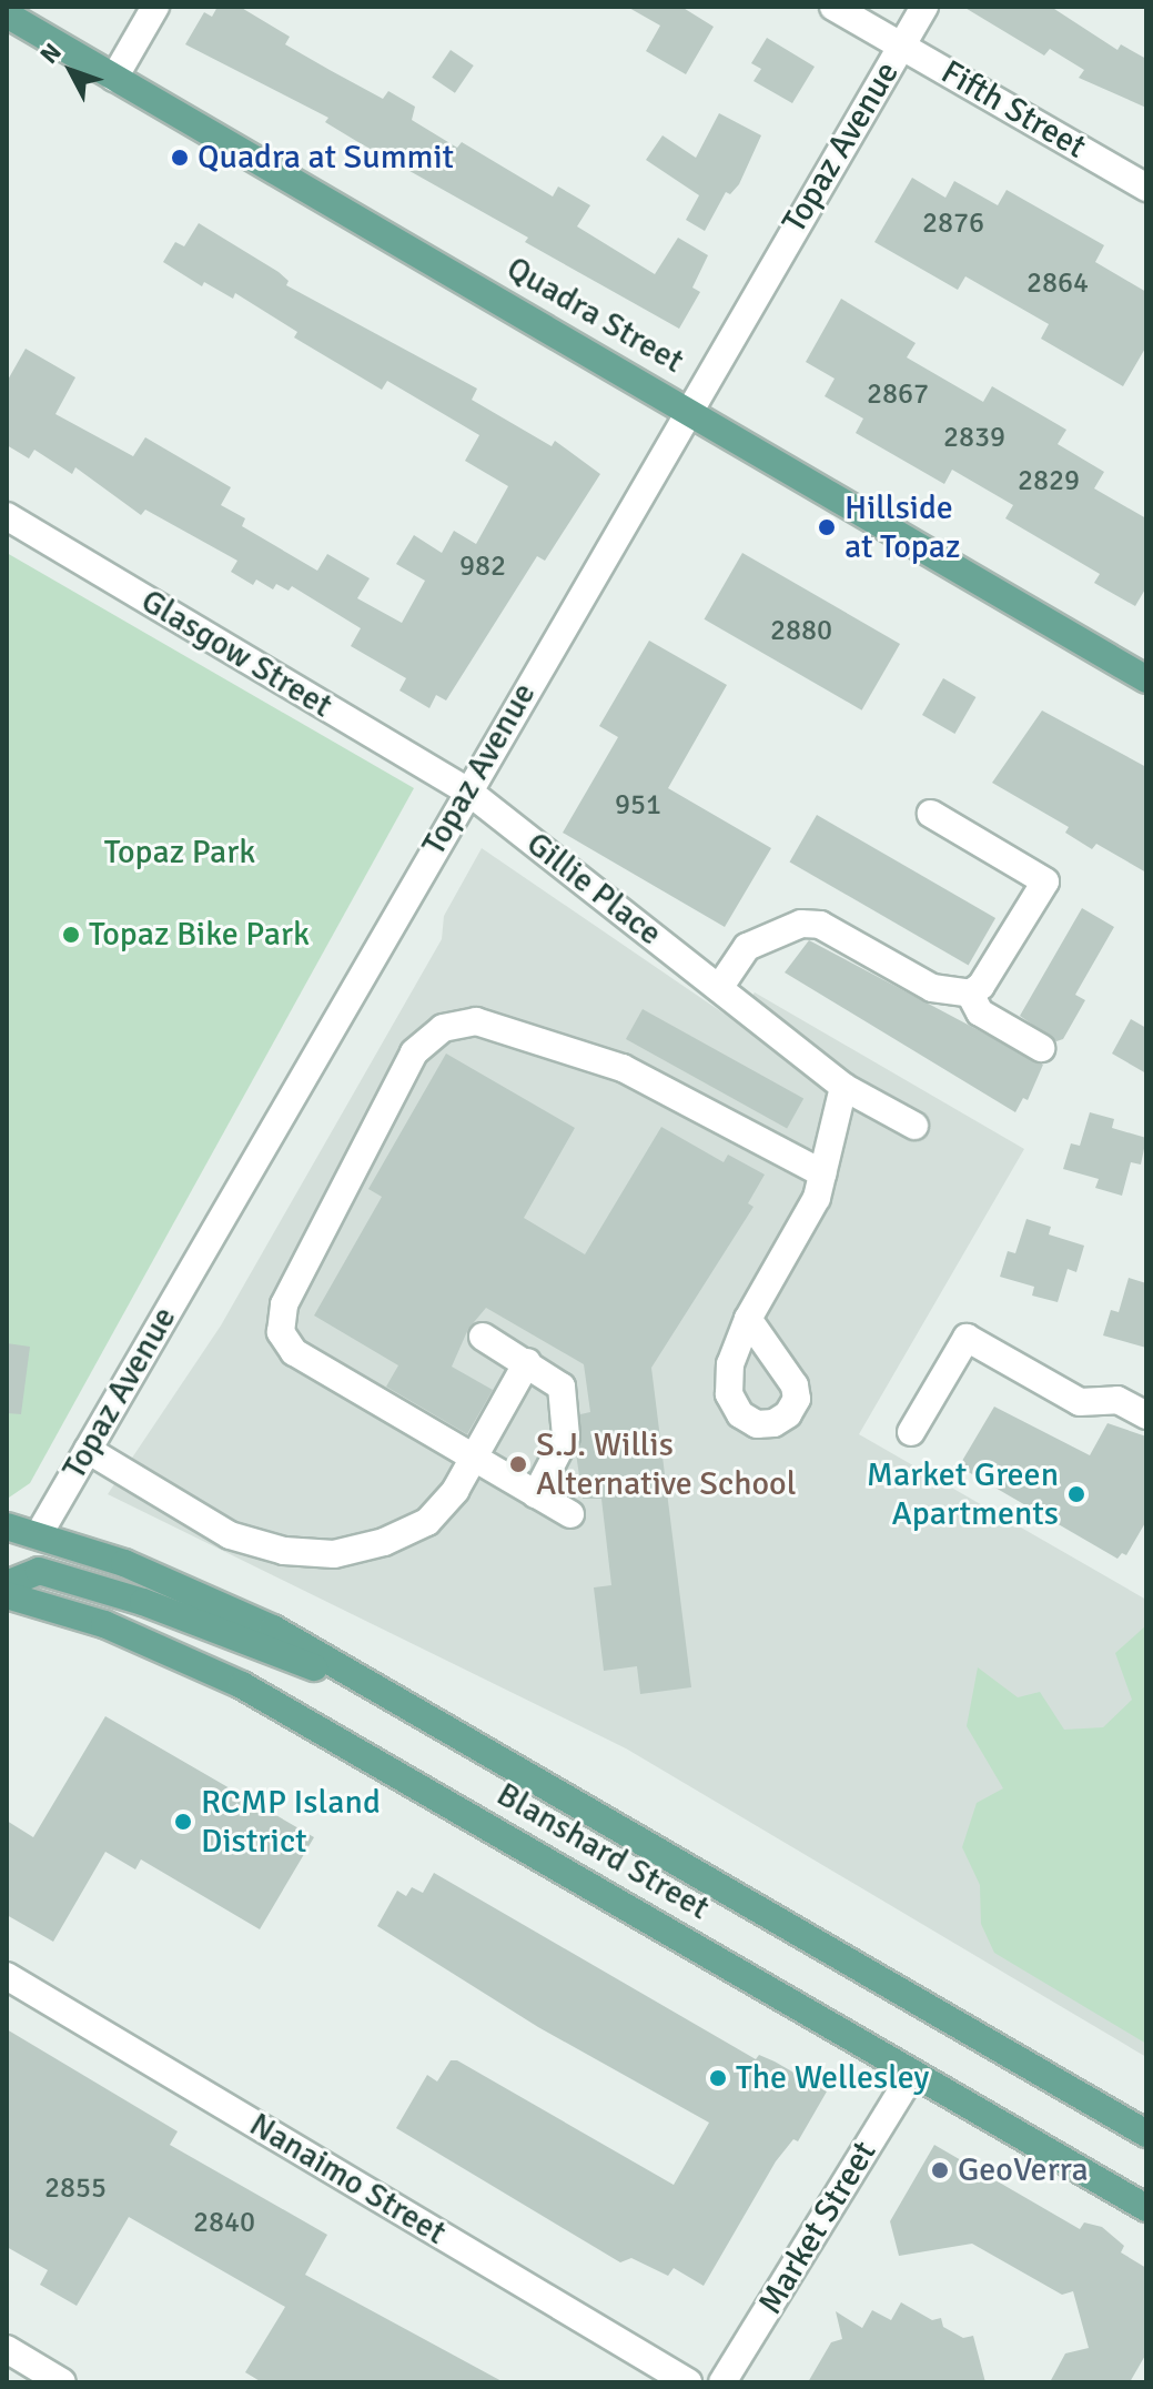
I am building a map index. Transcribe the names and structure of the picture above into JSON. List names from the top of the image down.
{
  "streets": {
    "main road": ["Quadra Street", "Blanshard Street"],
    "street": [
      "Fifth Street",
      "Topaz Avenue",
      "Glasgow Street",
      "Gillie Place",
      "Nanaimo Street",
      "Market Street"
    ]
  },
  "crossings": [
    ["Fifth Street", "Topaz Avenue"],
    ["Topaz Avenue", "Quadra Street"],
    ["Topaz Avenue", "Glasgow Street"],
    ["Topaz Avenue", "Gillie Place"],
    ["Topaz Avenue", "Blanshard Street"],
    ["Glasgow Street", "Gillie Place"],
    ["Blanshard Street", "Market Street"]
  ],
  "parks": ["Topaz Park"],
  "places": [
    "Quadra at Summit",
    "Hillside at Topaz",
    "Topaz Bike Park",
    "S.J. Willis Alternative School",
    "Market Green Apartments",
    "RCMP Island District",
    "The Wellesley",
    "GeoVerra"
  ],
  "house_numbers": [
    "2876",
    "2864",
    "2867",
    "2839",
    "2829",
    "982",
    "2880",
    "951",
    "2855",
    "2840"
  ],
  "north": "top left"
}
